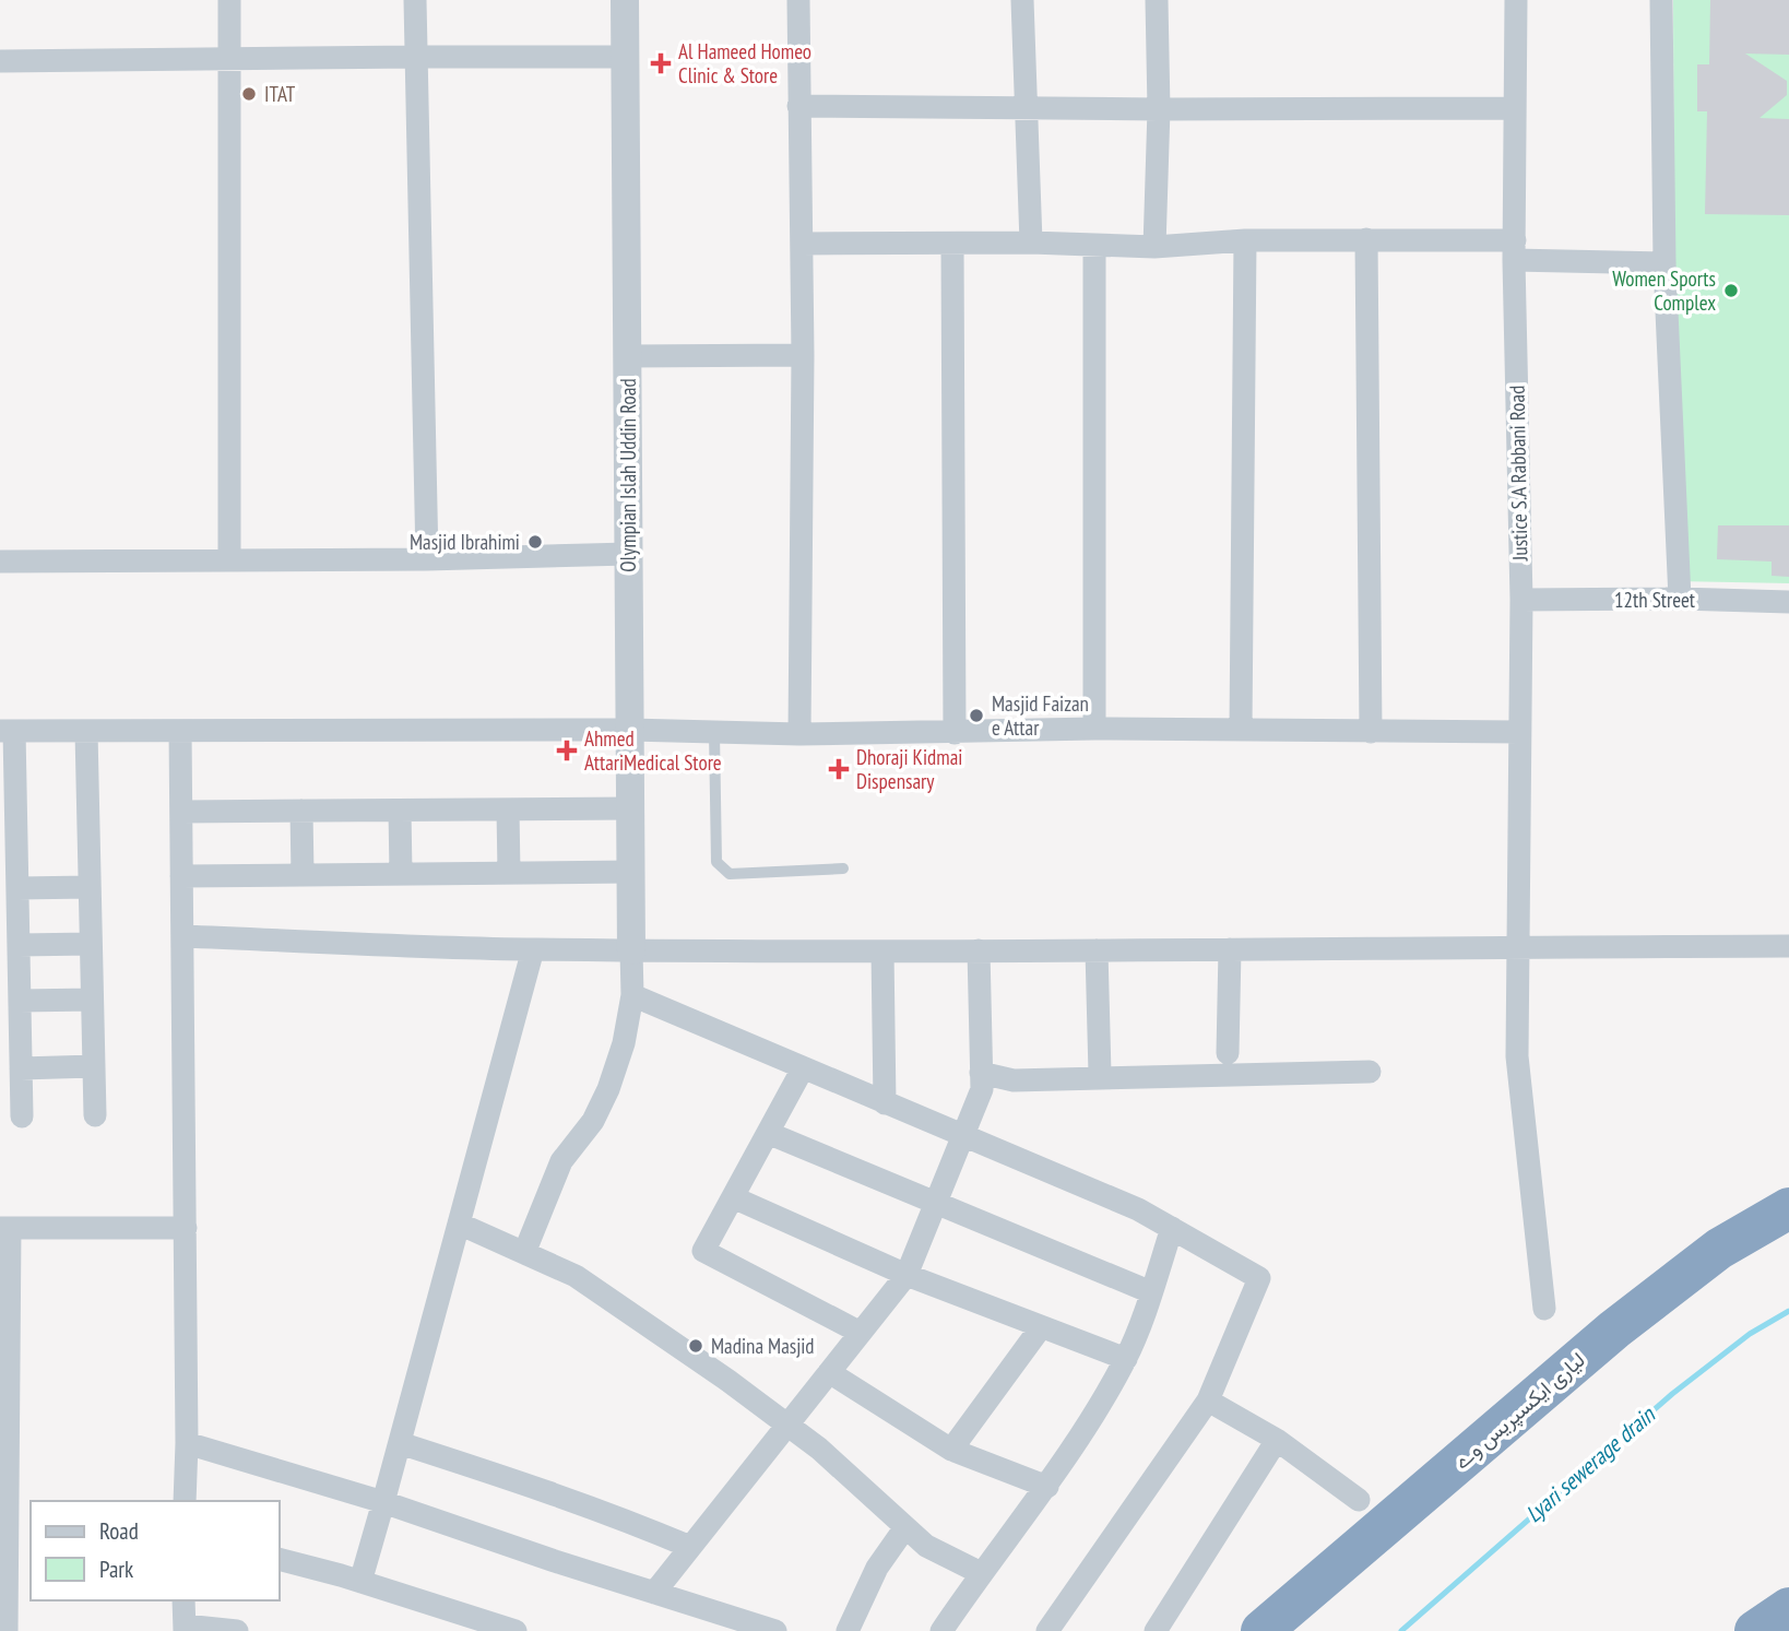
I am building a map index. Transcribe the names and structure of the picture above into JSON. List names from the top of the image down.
{
  "streets": {
    "highway": ["لیاری ایکسپریس وے"],
    "street": ["Justice S.A Rabbani Road", "Olympian Islah Uddin Road", "12th Street"]
  },
  "crossings": [
    ["Justice S.A Rabbani Road", "12th Street"]
  ],
  "water": ["Lyari sewerage drain"],
  "places": {
    "health": ["Al Hameed Homeo Clinic & Store", "Ahmed AttariMedical Store", "Dhoraji Kidmai Dispensary"],
    "other": [
      "ITAT",
      "Women Sports Complex",
      "Masjid Ibrahimi",
      "Masjid Faizan e Attar",
      "Madina Masjid"
    ]
  },
  "legend": ["Road", "Park"]
}
